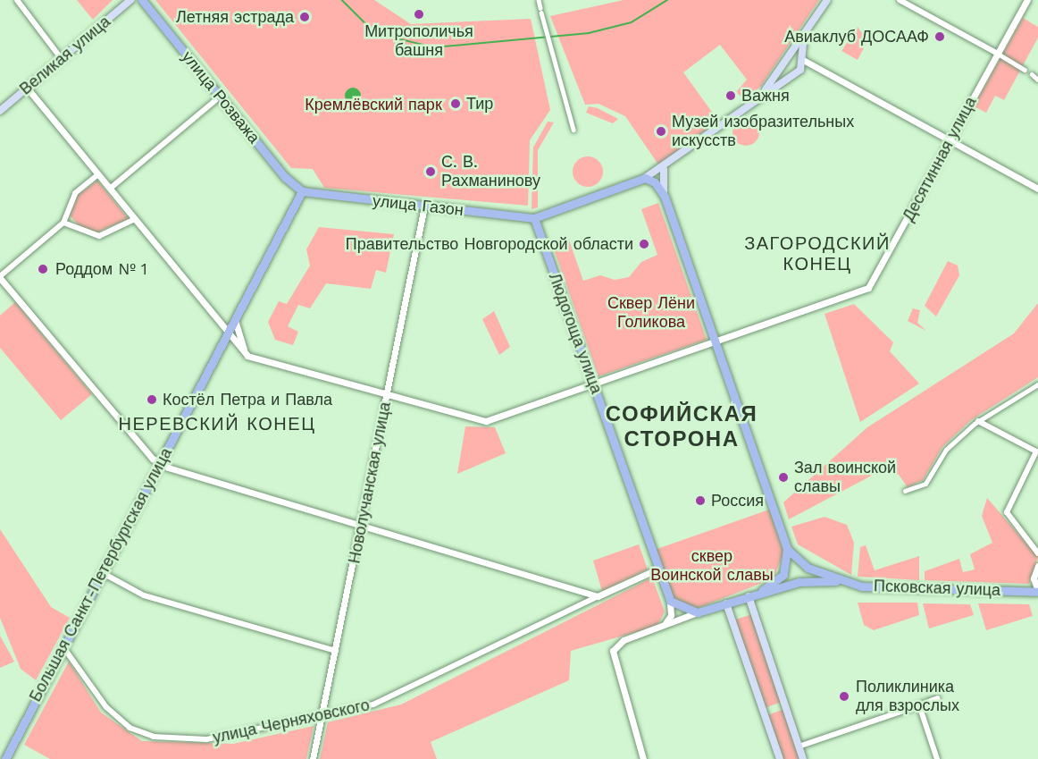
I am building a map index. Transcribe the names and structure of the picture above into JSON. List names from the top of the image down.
{
  "streets": {
    "main road": [
      "Великая улица",
      "улица Розважа",
      "улица Газон",
      "Людогоща улица",
      "Большая Санкт-Петербургская улица",
      "Псковская улица"
    ],
    "street": ["Десятинная улица", "Новолучанская улица", "улица Черняховского"]
  },
  "crossings": [
    ["улица Розважа", "улица Газон"],
    ["улица Розважа", "Большая Санкт-Петербургская улица"],
    ["Десятинная улица", "Людогоща улица"],
    ["Десятинная улица", "Новолучанская улица"],
    ["улица Газон", "Людогоща улица"],
    ["улица Газон", "Новолучанская улица"],
    ["улица Газон", "Большая Санкт-Петербургская улица"],
    ["Людогоща улица", "улица Черняховского"],
    ["Новолучанская улица", "улица Черняховского"],
    ["Большая Санкт-Петербургская улица", "улица Черняховского"]
  ],
  "districts": ["ЗАГОРОДСКИЙ КОНЕЦ", "СОФИЙСКАЯ СТОРОНА", "НЕРЕВСКИЙ КОНЕЦ"],
  "parks": ["Кремлёвский парк", "Сквер Лёни Голикова", "сквер Воинской славы"],
  "places": [
    "Митрополичья башня",
    "Летняя эстрада",
    "Авиаклуб ДОСААФ",
    "Важня",
    "Тир",
    "Музей изобразительных искусств",
    "С. В. Рахманинову",
    "Правительство Новгородской области",
    "Роддом № 1",
    "Костёл Петра и Павла",
    "Зал воинской славы",
    "Россия",
    "Поликлиника для взрослых"
  ]
}
